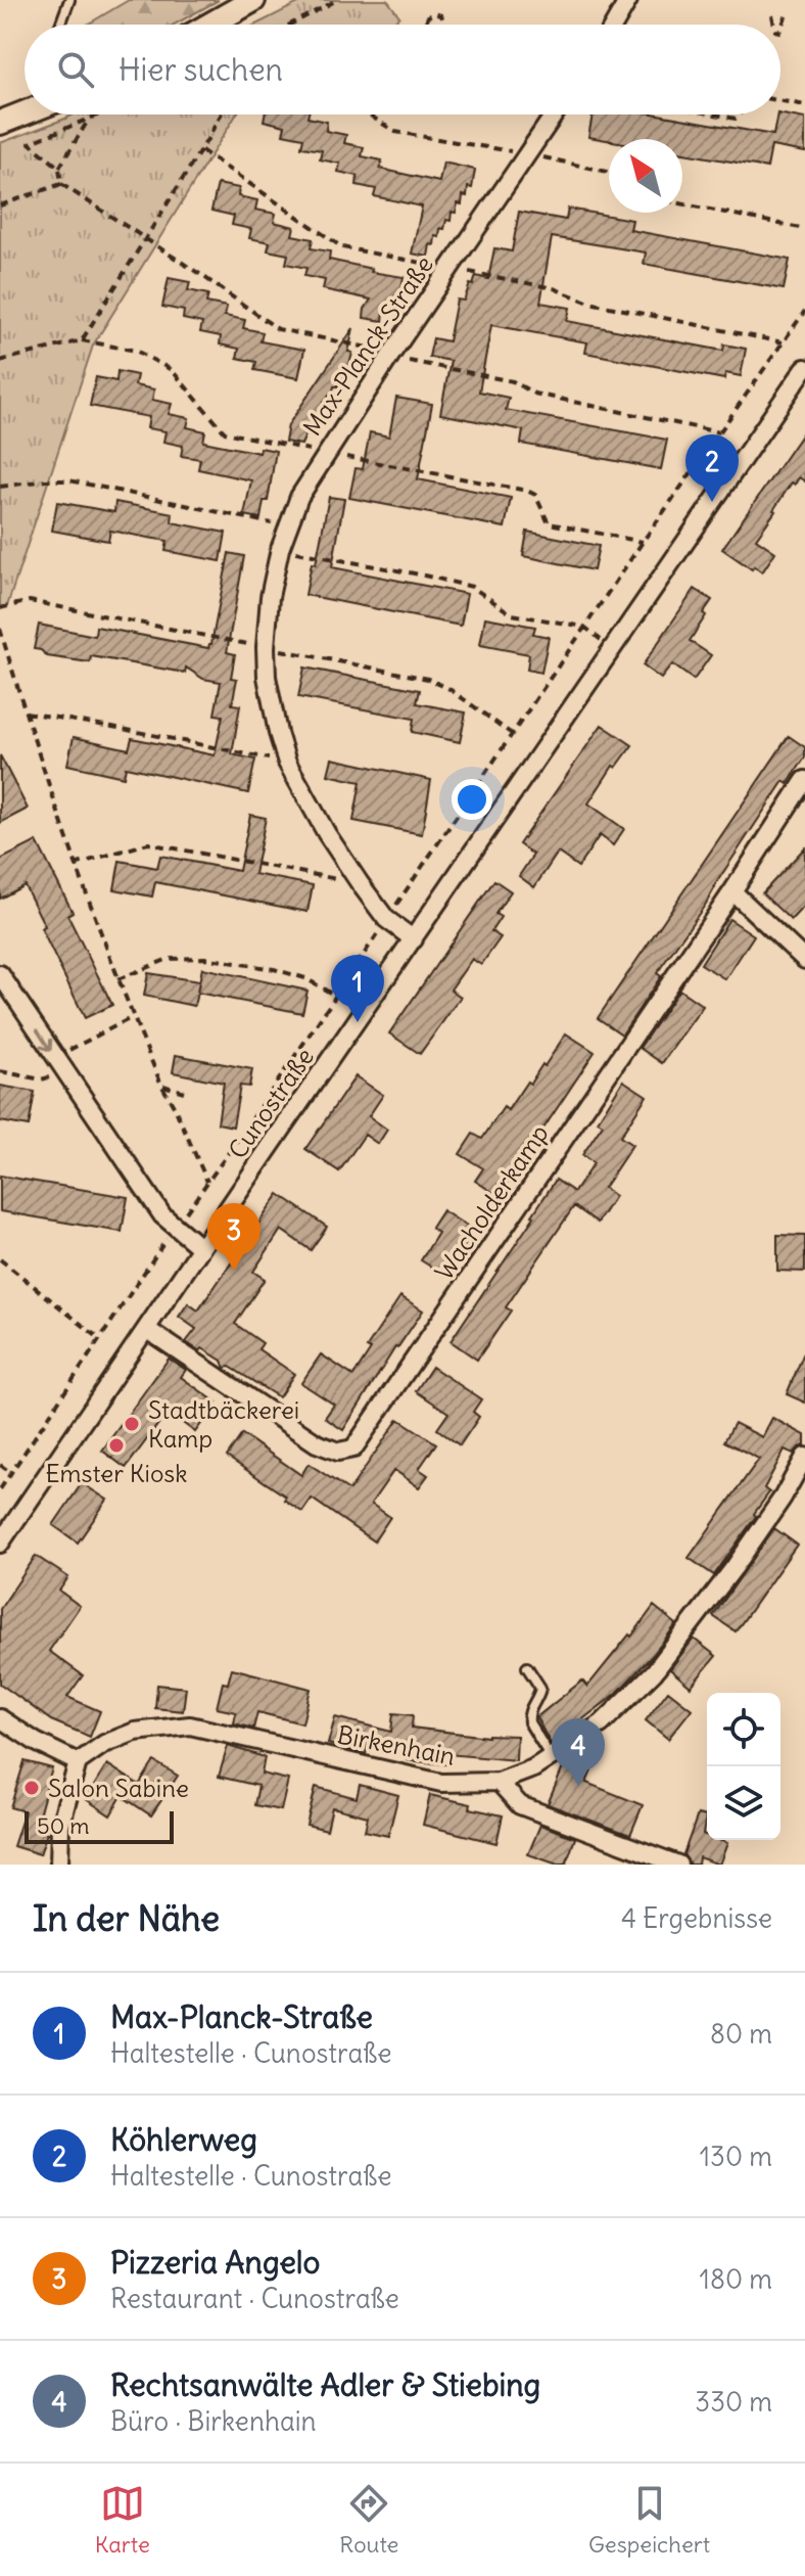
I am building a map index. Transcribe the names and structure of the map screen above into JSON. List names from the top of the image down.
{
  "streets": {
    "street": [
      "Max-Planck-Straße",
      "Cunostraße",
      "Wacholderkamp",
      "Birkenhain"
    ]
  },
  "crossings": [
    ["Max-Planck-Straße", "Cunostraße"],
    ["Cunostraße", "Wacholderkamp"]
  ],
  "places": ["Stadtbäckerei Kamp", "Emster Kiosk", "Salon Sabine"],
  "scale_bar": "50 m",
  "north": "top left",
  "page": {
    "search": "Hier suchen",
    "pins": [
      "2",
      "1",
      "3",
      "4"
    ],
    "scale": "50 m",
    "heading": ["In der Nähe", "4 Ergebnisse"],
    "list": [
      {
        "mark": "1",
        "name": "Max-Planck-Straße",
        "note": "Haltestelle · Cunostraße",
        "value": "80 m"
      },
      {
        "mark": "2",
        "name": "Köhlerweg",
        "note": "Haltestelle · Cunostraße",
        "value": "130 m"
      },
      {
        "mark": "3",
        "name": "Pizzeria Angelo",
        "note": "Restaurant · Cunostraße",
        "value": "180 m"
      },
      {
        "mark": "4",
        "name": "Rechtsanwälte Adler & Stiebing",
        "note": "Büro · Birkenhain",
        "value": "330 m"
      }
    ],
    "nav": ["Karte", "Route", "Gespeichert"]
  }
}
